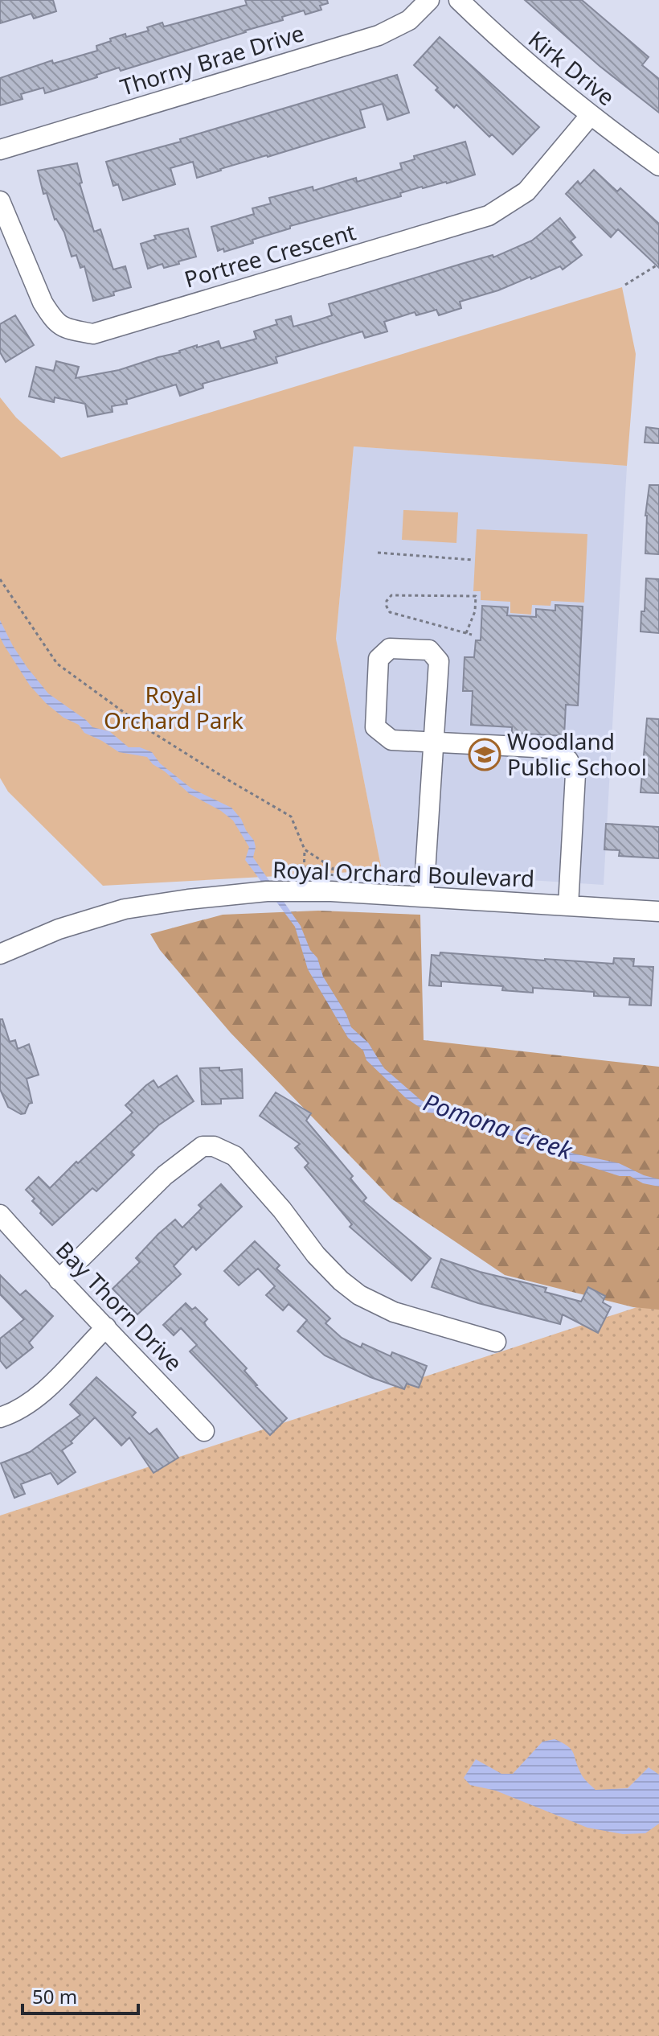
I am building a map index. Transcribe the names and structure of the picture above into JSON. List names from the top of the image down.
{
  "streets": {
    "street": [
      "Thorny Brae Drive",
      "Kirk Drive",
      "Portree Crescent",
      "Royal Orchard Boulevard",
      "Bay Thorn Drive"
    ]
  },
  "crossings": [
    ["Kirk Drive", "Portree Crescent"]
  ],
  "water": ["Pomona Creek"],
  "parks": ["Royal Orchard Park"],
  "places": {
    "school or university": ["Woodland Public School"]
  },
  "scale_bar": "50 m"
}
